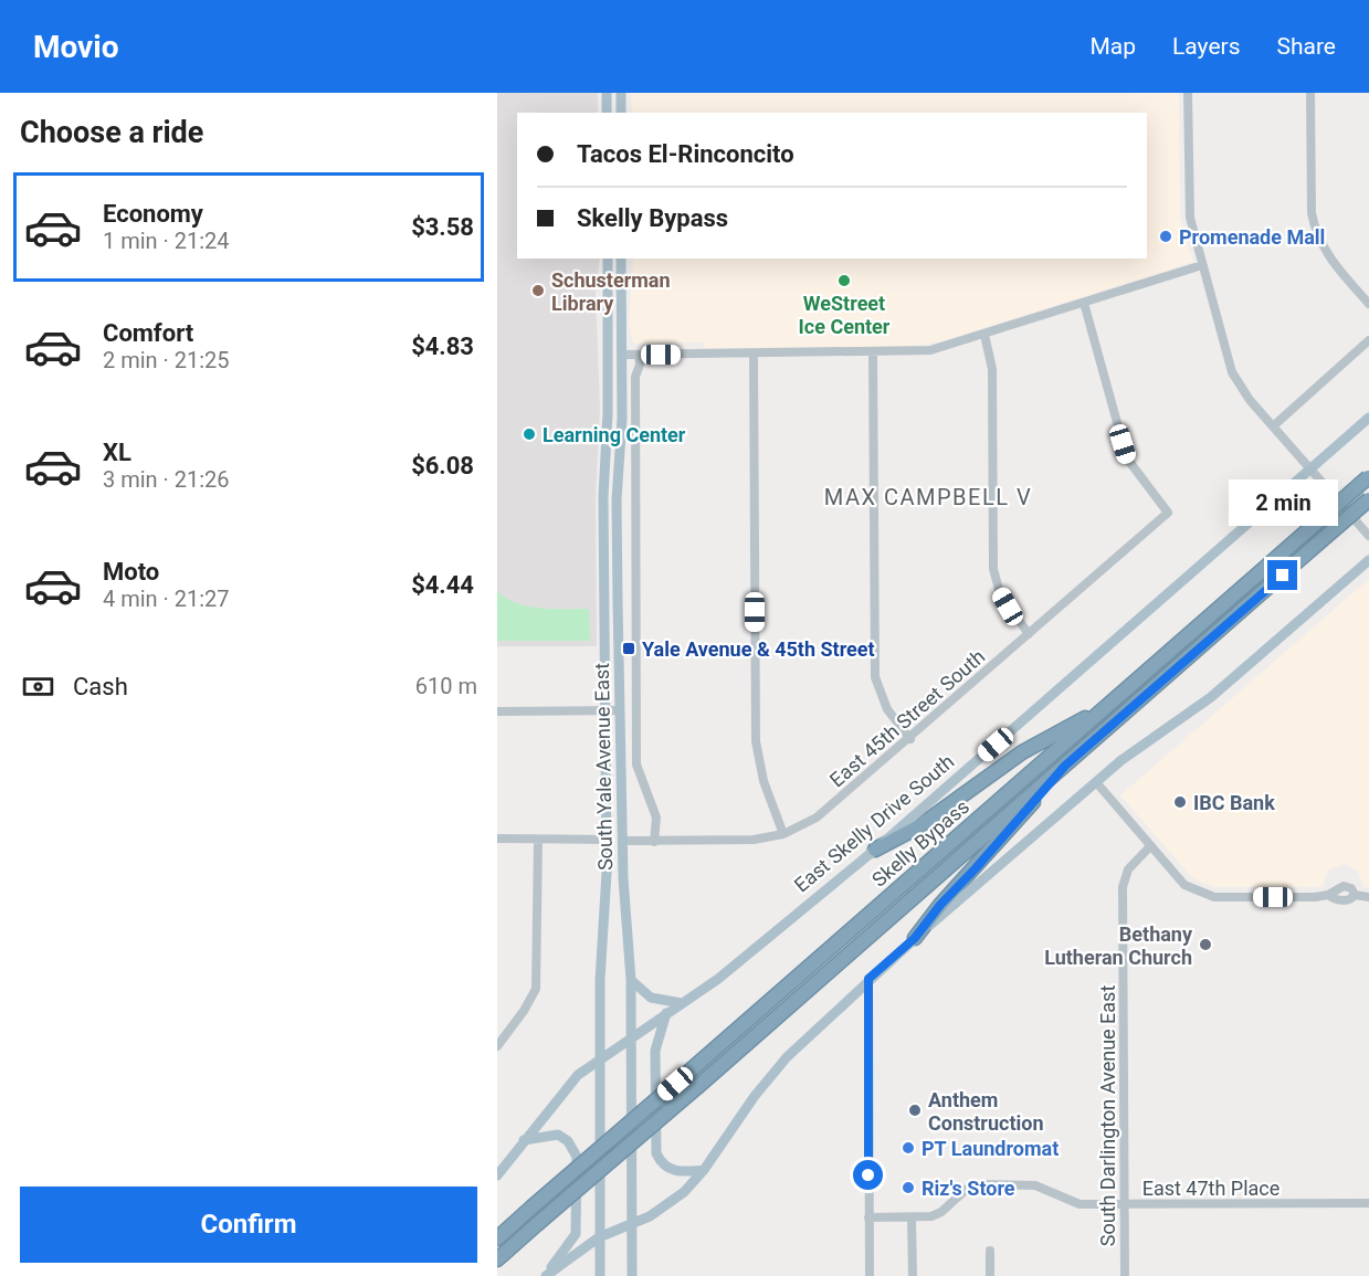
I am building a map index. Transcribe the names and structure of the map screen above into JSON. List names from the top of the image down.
{
  "streets": {
    "highway": ["Skelly Bypass"],
    "main road": ["South Yale Avenue East", "East Skelly Drive South"],
    "street": ["East 45th Street South", "South Darlington Avenue East", "East 47th Place"]
  },
  "crossings": [
    ["East 45th Street South", "South Yale Avenue East"],
    ["South Yale Avenue East", "East Skelly Drive South"],
    ["South Darlington Avenue East", "East 47th Place"]
  ],
  "districts": ["MAX CAMPBELL V"],
  "places": {
    "other": [
      "Promenade Mall",
      "WeStreet Ice Center",
      "Schusterman Library",
      "Learning Center",
      "IBC Bank",
      "Bethany Lutheran Church",
      "Anthem Construction",
      "PT Laundromat",
      "Riz's Store"
    ],
    "transit": ["Yale Avenue & 45th Street"]
  },
  "page": {
    "header": "Movio",
    "nav": ["Map", "Layers", "Share"],
    "heading": "Choose a ride",
    "banner": ["Tacos El-Rinconcito", "Skelly Bypass"],
    "list": [
      {
        "name": "Economy",
        "note": "1 min · 21:24",
        "value": "$3.58"
      },
      {
        "name": "Comfort",
        "note": "2 min · 21:25",
        "value": "$4.83"
      },
      {
        "name": "XL",
        "note": "3 min · 21:26",
        "value": "$6.08"
      },
      {
        "name": "Moto",
        "note": "4 min · 21:27",
        "value": "$4.44"
      }
    ],
    "bubble": "2 min",
    "pay": ["Cash", "610 m"],
    "buttons": "Confirm"
  }
}
